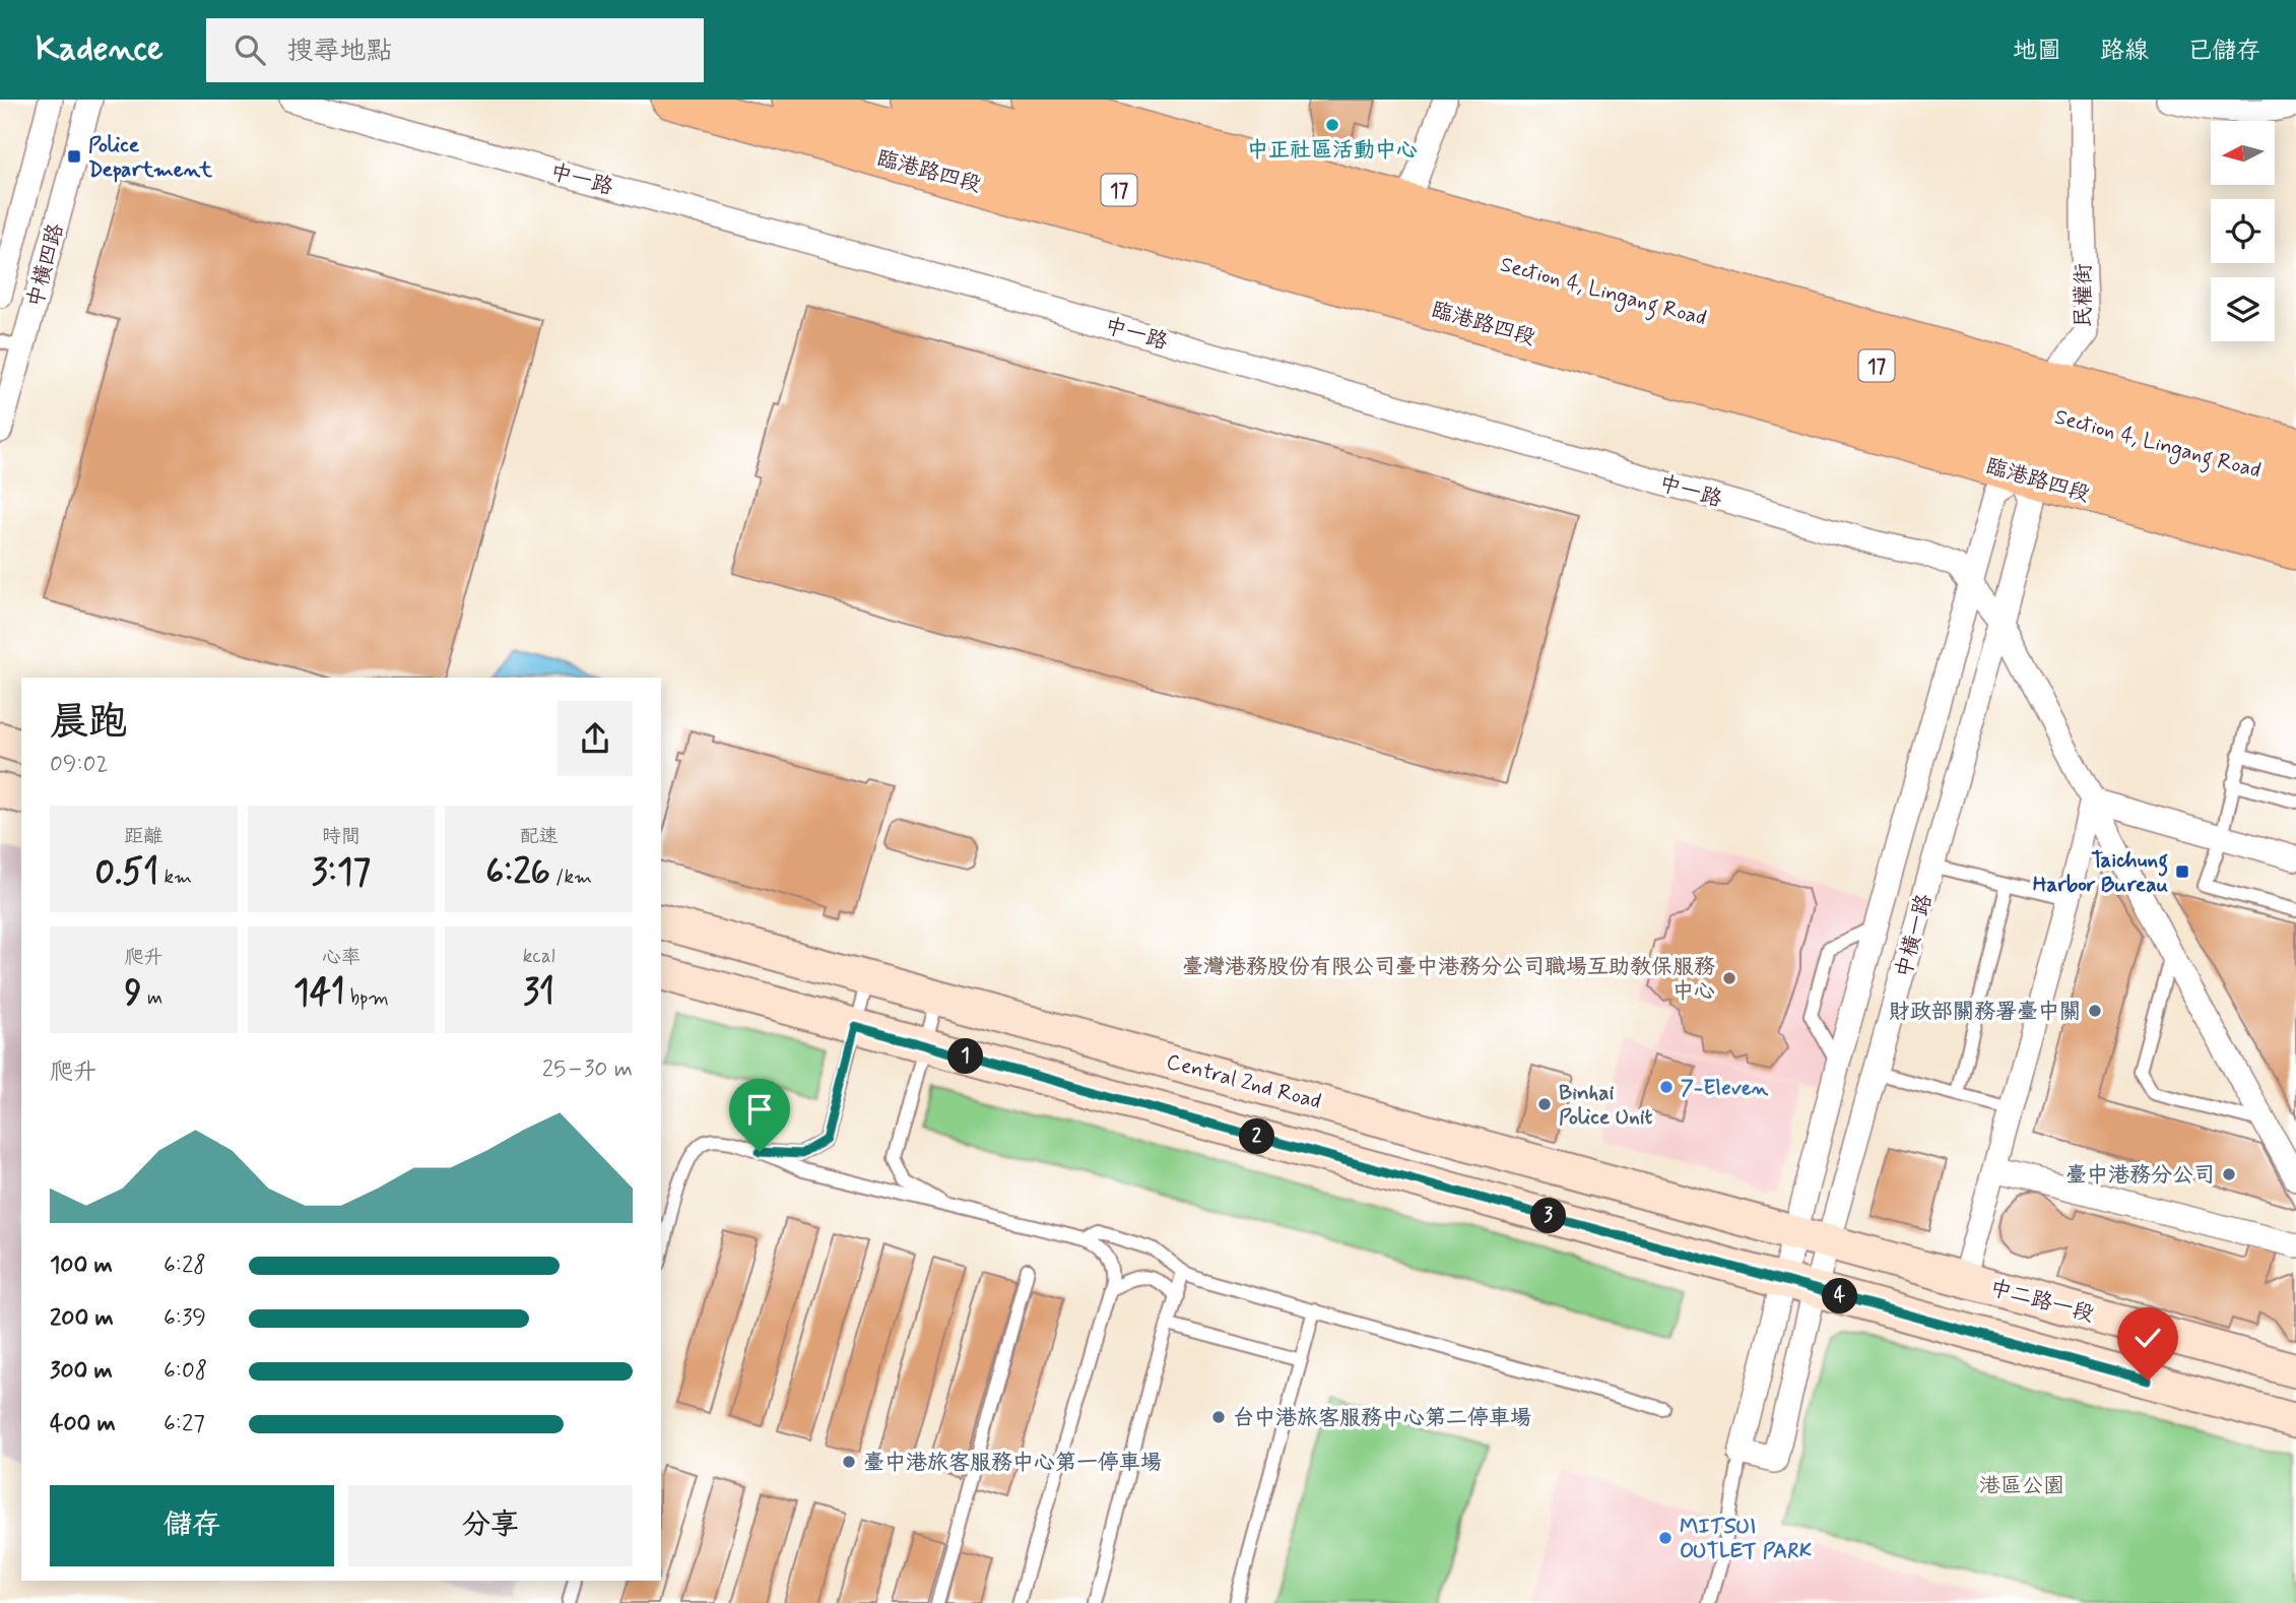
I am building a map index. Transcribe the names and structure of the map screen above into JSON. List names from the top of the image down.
{
  "streets": {
    "main road": ["臨港路四段", "17", "Section 4, Lingang Road"],
    "street": [
      "中一路",
      "中橫四路",
      "民權街",
      "中橫一路",
      "Central 2nd Road",
      "中二路一段"
    ]
  },
  "crossings": [
    ["臨港路四段", "Section 4, Lingang Road"],
    ["臨港路四段", "民權街"],
    ["臨港路四段", "中橫一路"],
    ["中一路", "民權街"],
    ["中一路", "中橫一路"],
    ["Section 4, Lingang Road", "民權街"],
    ["Section 4, Lingang Road", "中橫一路"],
    ["民權街", "中橫一路"],
    ["中橫一路", "Central 2nd Road"],
    ["中橫一路", "中二路一段"],
    ["Central 2nd Road", "中二路一段"]
  ],
  "parks": ["港區公園"],
  "places": {
    "other": [
      "中正社區活動中心",
      "臺灣港務股份有限公司臺中港務分公司職場互助教保服務 中心",
      "財政部關務署臺中關",
      "7-Eleven",
      "Binhai Police Unit",
      "臺中港務分公司",
      "台中港旅客服務中心第二停車場",
      "臺中港旅客服務中心第一停車場",
      "MITSUI OUTLET PARK"
    ],
    "transit": ["Police Department", "Taichung Harbor Bureau"]
  },
  "north": "left",
  "page": {
    "header": "Kadence",
    "search": "搜尋地點",
    "nav": ["地圖", "路線", "已儲存"],
    "heading": ["晨跑", "09:02"],
    "stats": [
      ["距離", "0.51 km"],
      ["時間", "3:17"],
      ["配速", "6:26 /km"],
      ["爬升", "9 m"],
      ["心率", "141 bpm"],
      ["kcal", "31"]
    ],
    "pins": [
      "1",
      "2",
      "3",
      "4"
    ],
    "chart": ["爬升", "25–30 m"],
    "list": [
      {
        "name": "100 m",
        "note": "6:28"
      },
      {
        "name": "200 m",
        "note": "6:39"
      },
      {
        "name": "300 m",
        "note": "6:08"
      },
      {
        "name": "400 m",
        "note": "6:27"
      }
    ],
    "buttons": ["儲存", "分享"]
  }
}
